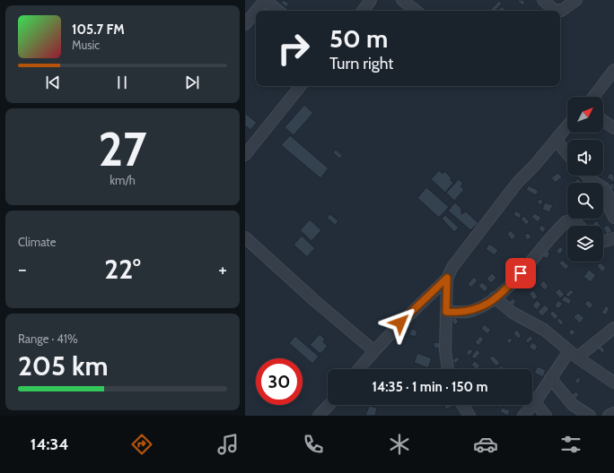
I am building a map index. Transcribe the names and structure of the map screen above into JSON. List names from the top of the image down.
{
  "north": "top right",
  "page": {
    "turn": ["50 m", "Turn right"],
    "song": ["105.7 FM", "Music"],
    "tile": [
      ["27", "km/h"],
      "Climate",
      ["Range · 41%", "205 km"]
    ],
    "heat": ["−", "22°", "+"],
    "limit": "30",
    "trip": "14:35 · 1 min · 150 m",
    "tabs": "14:34"
  }
}
